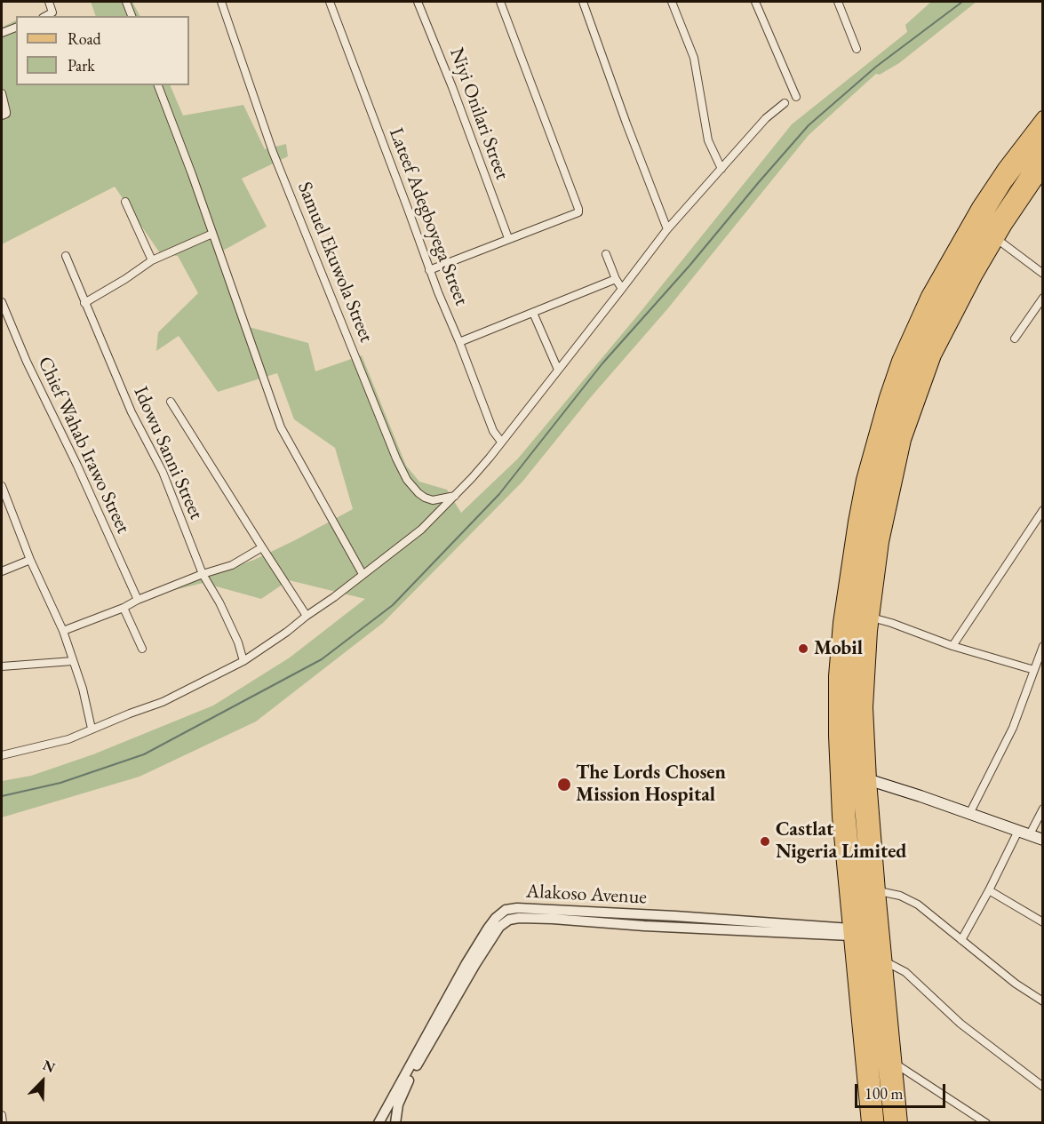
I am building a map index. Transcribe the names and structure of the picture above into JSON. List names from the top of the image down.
{
  "streets": {
    "street": [
      "Niyi Onilari Street",
      "Lateef Adegboyega Street",
      "Samuel Ekuwola Street",
      "Chief Wahab Irawo Street",
      "Idowu Sanni Street",
      "Alakoso Avenue"
    ]
  },
  "places": ["Mobil", "The Lords Chosen Mission Hospital", "Castlat Nigeria Limited"],
  "legend": ["Road", "Park"],
  "scale_bar": "100 m",
  "north": "top right"
}
